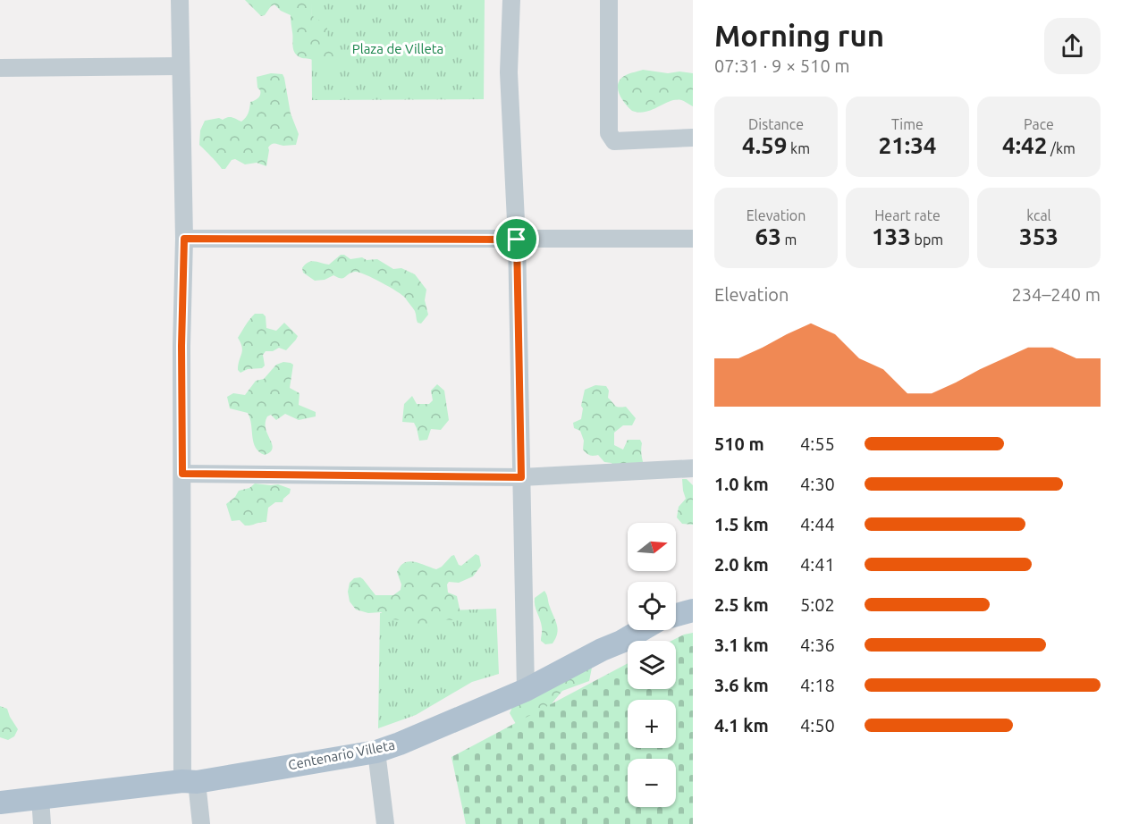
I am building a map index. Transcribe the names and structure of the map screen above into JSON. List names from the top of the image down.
{
  "streets": {
    "main road": ["Centenario Villeta"]
  },
  "parks": ["Plaza de Villeta"],
  "north": "right",
  "page": {
    "heading": ["Morning run", "07:31 · 9 × 510 m"],
    "stats": [
      ["Distance", "4.59 km"],
      ["Time", "21:34"],
      ["Pace", "4:42 /km"],
      ["Elevation", "63 m"],
      ["Heart rate", "133 bpm"],
      ["kcal", "353"]
    ],
    "chart": ["Elevation", "234–240 m"],
    "list": [
      {
        "name": "510 m",
        "note": "4:55"
      },
      {
        "name": "1.0 km",
        "note": "4:30"
      },
      {
        "name": "1.5 km",
        "note": "4:44"
      },
      {
        "name": "2.0 km",
        "note": "4:41"
      },
      {
        "name": "2.5 km",
        "note": "5:02"
      },
      {
        "name": "3.1 km",
        "note": "4:36"
      },
      {
        "name": "3.6 km",
        "note": "4:18"
      },
      {
        "name": "4.1 km",
        "note": "4:50"
      }
    ],
    "map_buttons": ["+", "−"]
  }
}
